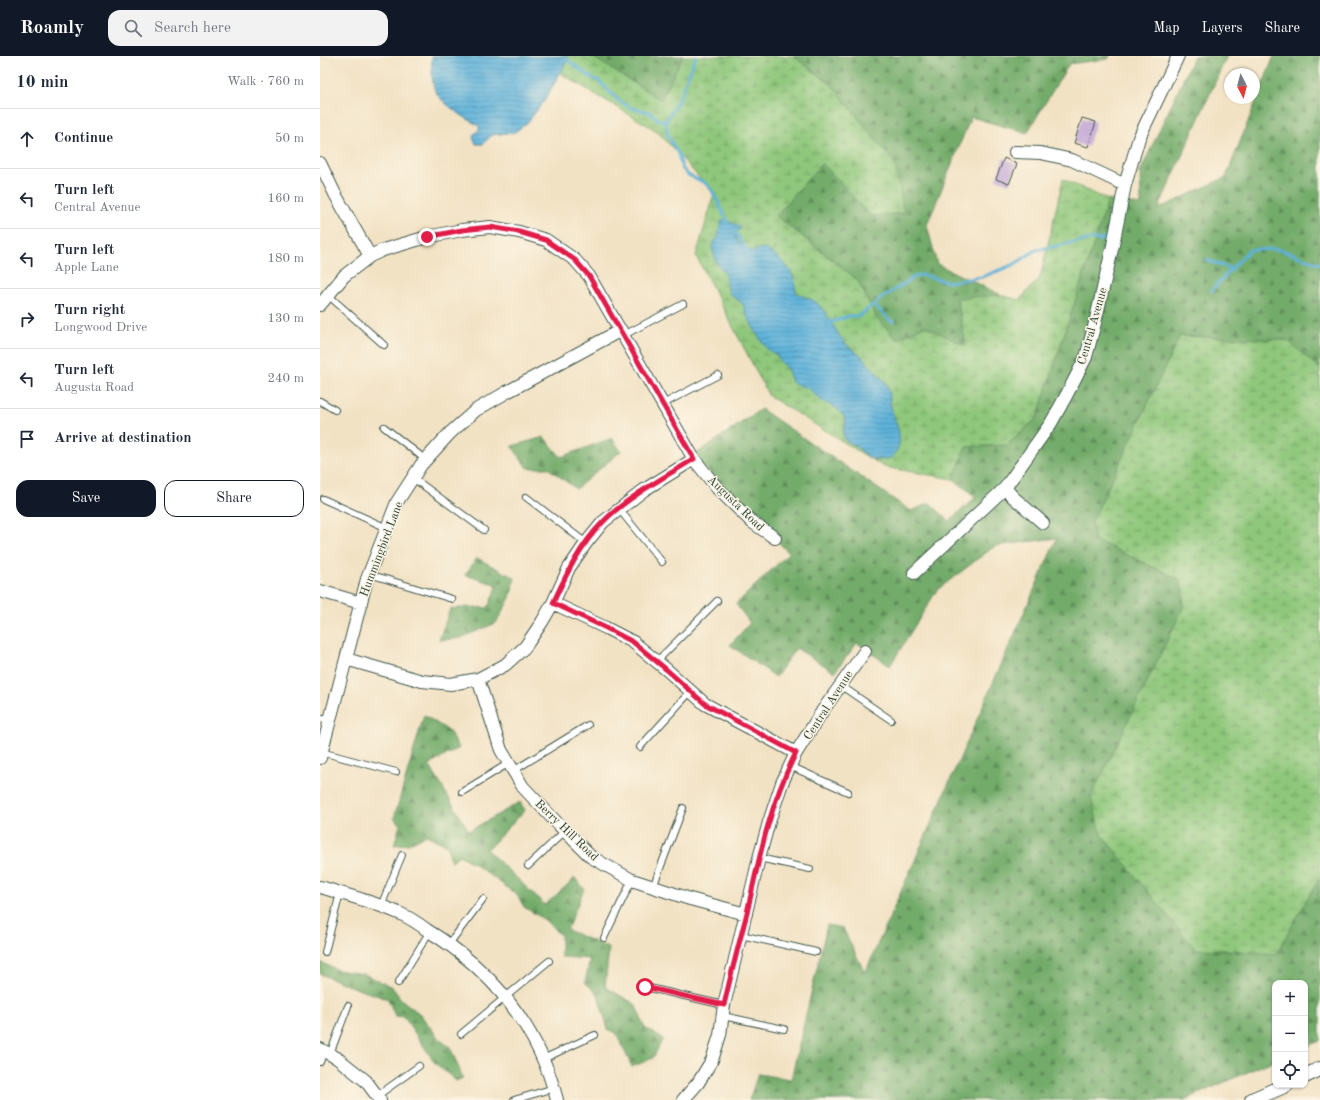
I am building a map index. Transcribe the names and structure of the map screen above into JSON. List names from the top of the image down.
{
  "streets": {
    "street": [
      "Central Avenue",
      "Augusta Road",
      "Hummingbird Lane",
      "Berry Hill Road"
    ]
  },
  "crossings": [
    ["Central Avenue", "Berry Hill Road"],
    ["Augusta Road", "Hummingbird Lane"]
  ],
  "north": "bottom",
  "page": {
    "header": "Roamly",
    "search": "Search here",
    "nav": ["Map", "Layers", "Share"],
    "heading": ["10 min", "Walk · 760 m"],
    "list": [
      ["Continue", "50 m"],
      ["Turn left", "Central Avenue", "160 m"],
      ["Turn left", "Apple Lane", "180 m"],
      ["Turn right", "Longwood Drive", "130 m"],
      ["Turn left", "Augusta Road", "240 m"],
      "Arrive at destination"
    ],
    "buttons": ["Save", "Share"],
    "map_buttons": ["+", "−"]
  }
}
